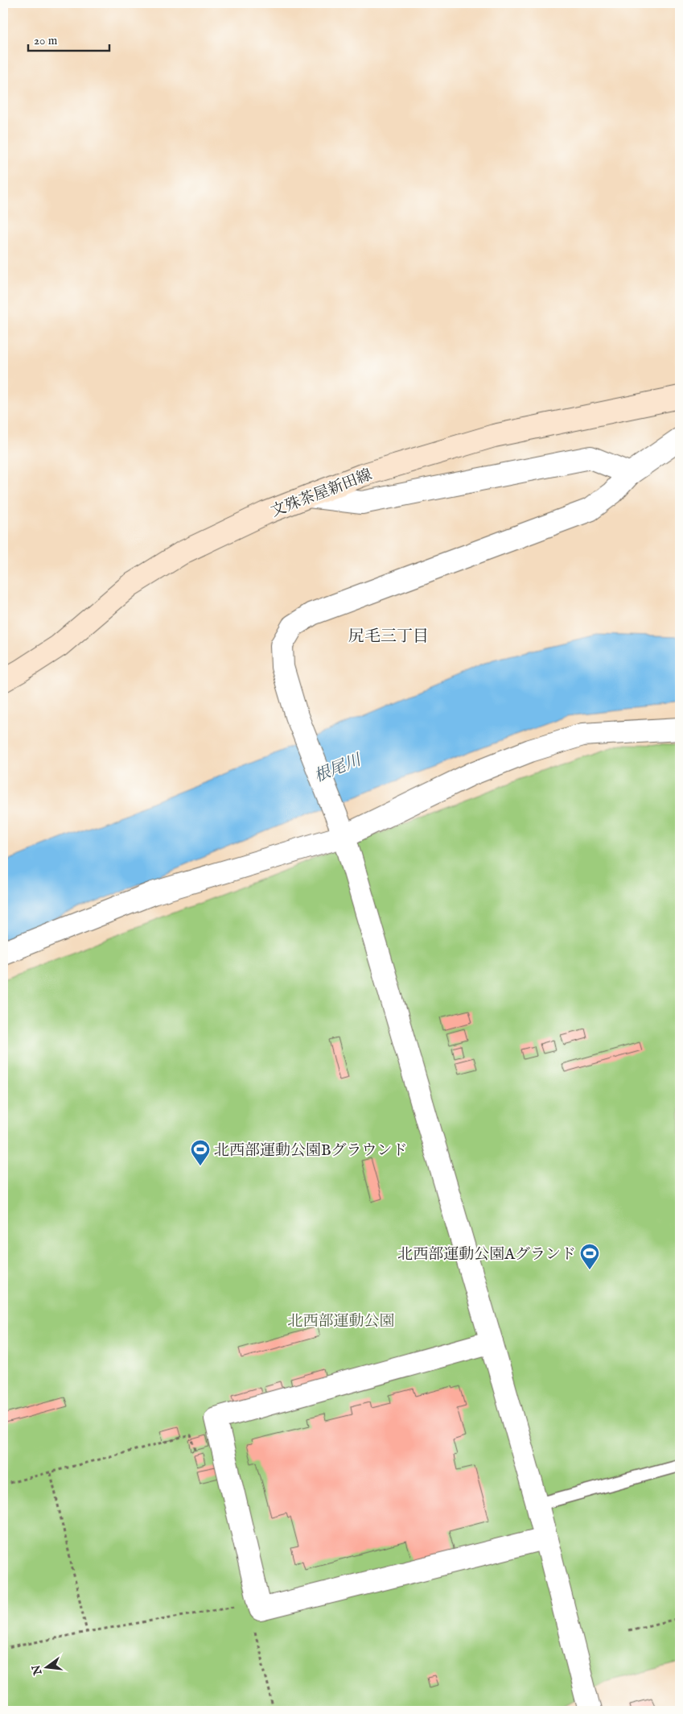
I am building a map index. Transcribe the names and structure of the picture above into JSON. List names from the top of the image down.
{
  "streets": {
    "main road": ["文殊茶屋新田線"]
  },
  "districts": ["尻毛三丁目"],
  "water": ["根尾川"],
  "parks": ["北西部運動公園"],
  "places": {
    "sports": ["北西部運動公園Bグラウンド", "北西部運動公園Aグランド"]
  },
  "scale_bar": "20 m",
  "north": "left"
}
